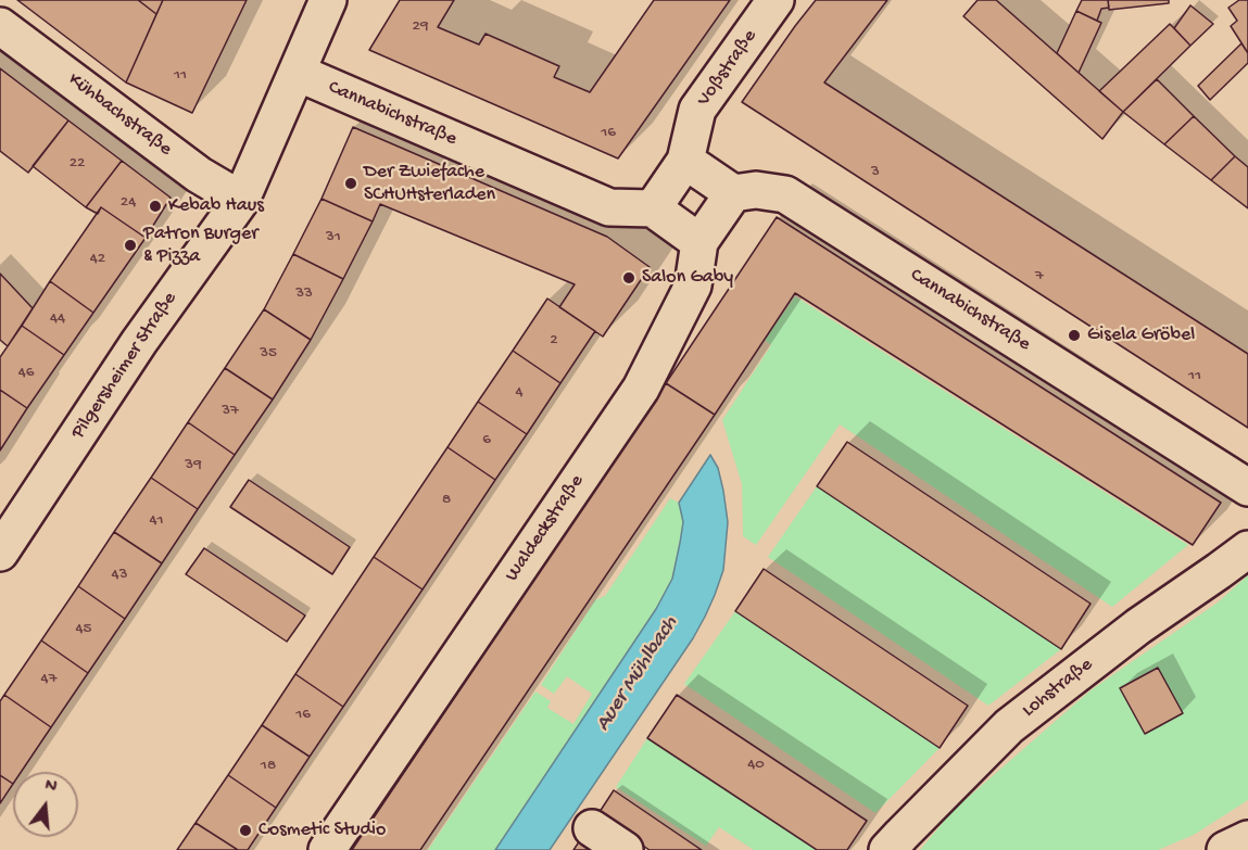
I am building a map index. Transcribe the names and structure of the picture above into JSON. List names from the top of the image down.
{
  "streets": {
    "street": [
      "Voßstraße",
      "Cannabichstraße",
      "Kühbachstraße",
      "Pilgersheimer Straße",
      "Waldeckstraße",
      "Lohstraße"
    ]
  },
  "crossings": [
    ["Voßstraße", "Cannabichstraße"],
    ["Cannabichstraße", "Pilgersheimer Straße"],
    ["Cannabichstraße", "Waldeckstraße"],
    ["Kühbachstraße", "Pilgersheimer Straße"]
  ],
  "water": ["Auer Mühlbach"],
  "places": [
    "Der Zwiefache SCHUHsterladen",
    "Kebab Haus",
    "Patron Burger & Pizza",
    "Salon Gaby",
    "Gisela Gröbel",
    "Cosmetic Studio"
  ],
  "house_numbers": [
    "29",
    "11",
    "16",
    "22",
    "3",
    "24",
    "31",
    "42",
    "7",
    "33",
    "44",
    "2",
    "35",
    "46",
    "11",
    "4",
    "37",
    "6",
    "39",
    "8",
    "41",
    "43",
    "45",
    "47",
    "16",
    "40",
    "18"
  ],
  "north": "top"
}
